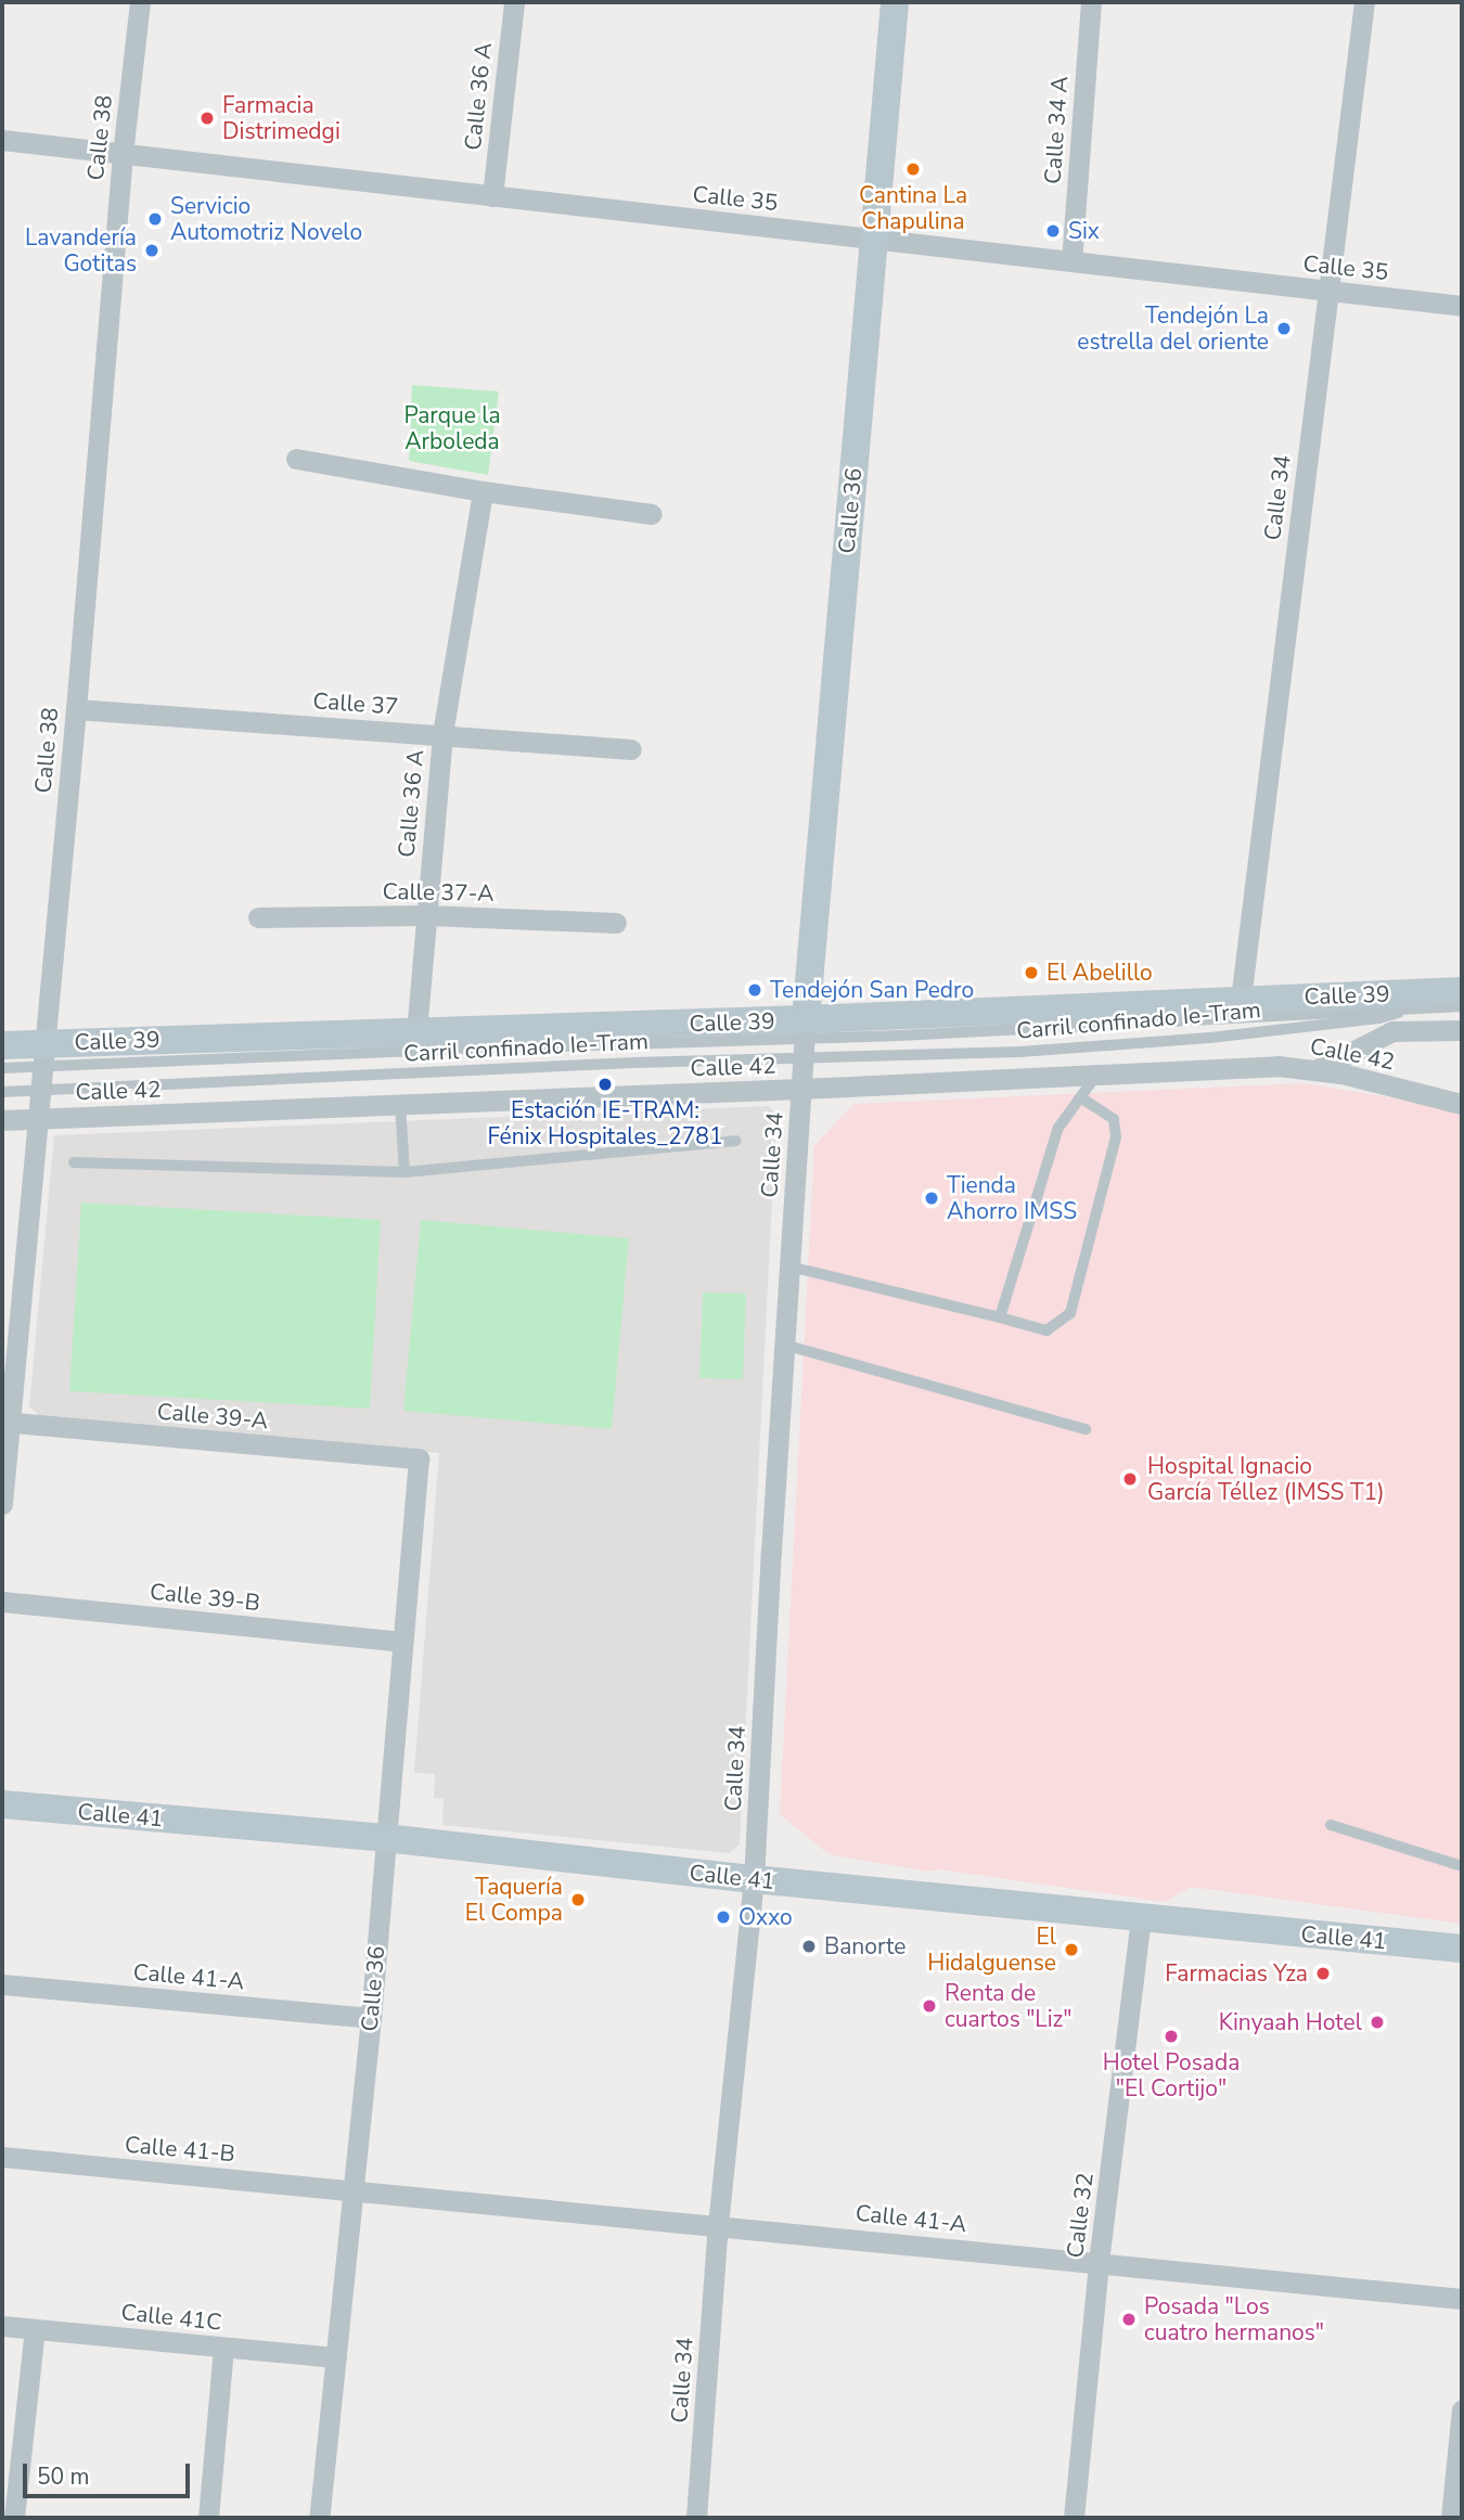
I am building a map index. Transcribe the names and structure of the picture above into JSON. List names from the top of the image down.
{
  "streets": {
    "street": [
      "Calle 36 A",
      "Calle 34 A",
      "Calle 38",
      "Calle 35",
      "Calle 34",
      "Calle 36",
      "Calle 37",
      "Calle 37-A",
      "Calle 39",
      "Calle 42",
      "Calle 39-A",
      "Calle 39-B",
      "Calle 41",
      "Calle 41-A",
      "Calle 41-B",
      "Calle 32",
      "Calle 41C"
    ],
    "lane": ["Carril confinado Ie-Tram"]
  },
  "crossings": [
    ["Calle 36 A", "Calle 35"],
    ["Calle 36 A", "Calle 37"],
    ["Calle 36 A", "Calle 37-A"],
    ["Calle 36 A", "Calle 39"],
    ["Calle 34 A", "Calle 35"],
    ["Calle 38", "Calle 35"],
    ["Calle 38", "Calle 37"],
    ["Calle 38", "Calle 39"],
    ["Calle 38", "Carril confinado Ie-Tram"],
    ["Calle 38", "Calle 42"],
    ["Calle 38", "Calle 39-A"],
    ["Calle 35", "Calle 34"],
    ["Calle 35", "Calle 36"],
    ["Calle 34", "Calle 36"],
    ["Calle 34", "Calle 39"],
    ["Calle 34", "Carril confinado Ie-Tram"],
    ["Calle 34", "Calle 42"],
    ["Calle 34", "Calle 41"],
    ["Calle 34", "Calle 41-A"],
    ["Calle 36", "Calle 39"],
    ["Calle 36", "Carril confinado Ie-Tram"],
    ["Calle 36", "Calle 39-A"],
    ["Calle 36", "Calle 39-B"],
    ["Calle 36", "Calle 41"],
    ["Calle 36", "Calle 41-A"],
    ["Calle 36", "Calle 41-B"],
    ["Calle 36", "Calle 41C"],
    ["Calle 39", "Carril confinado Ie-Tram"],
    ["Calle 41", "Calle 32"],
    ["Calle 41-A", "Calle 41-B"],
    ["Calle 41-A", "Calle 32"]
  ],
  "parks": ["Parque la Arboleda"],
  "places": [
    "Farmacia Distrimedgi",
    "Cantina La Chapulina",
    "Servicio Automotriz Novelo",
    "Six",
    "Lavandería Gotitas",
    "Tendejón La estrella del oriente",
    "El Abelillo",
    "Tendejón San Pedro",
    "Estación IE-TRAM: Fénix Hospitales_2781",
    "Tienda Ahorro IMSS",
    "Hospital Ignacio García Téllez (IMSS T1)",
    "Taquería El Compa",
    "Oxxo",
    "Banorte",
    "El Hidalguense",
    "Farmacias Yza",
    "Renta de cuartos \"Liz\"",
    "Kinyaah Hotel",
    "Hotel Posada \"El Cortijo\"",
    "Posada \"Los cuatro hermanos\""
  ],
  "scale_bar": "50 m"
}
